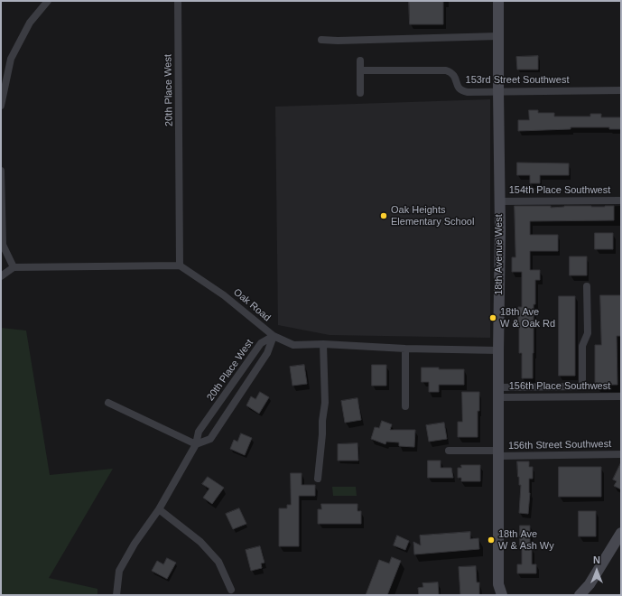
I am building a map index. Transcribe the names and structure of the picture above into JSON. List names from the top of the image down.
{
  "streets": {
    "street": [
      "153rd Street Southwest",
      "20th Place West",
      "154th Place Southwest",
      "18th Avenue West",
      "Oak Road",
      "156th Place Southwest",
      "156th Street Southwest"
    ]
  },
  "crossings": [
    ["153rd Street Southwest", "18th Avenue West"],
    ["20th Place West", "Oak Road"],
    ["154th Place Southwest", "18th Avenue West"],
    ["18th Avenue West", "Oak Road"],
    ["18th Avenue West", "156th Place Southwest"],
    ["18th Avenue West", "156th Street Southwest"]
  ],
  "places": ["Oak Heights Elementary School", "18th Ave W & Oak Rd", "18th Ave W & Ash Wy"],
  "north": "top"
}
